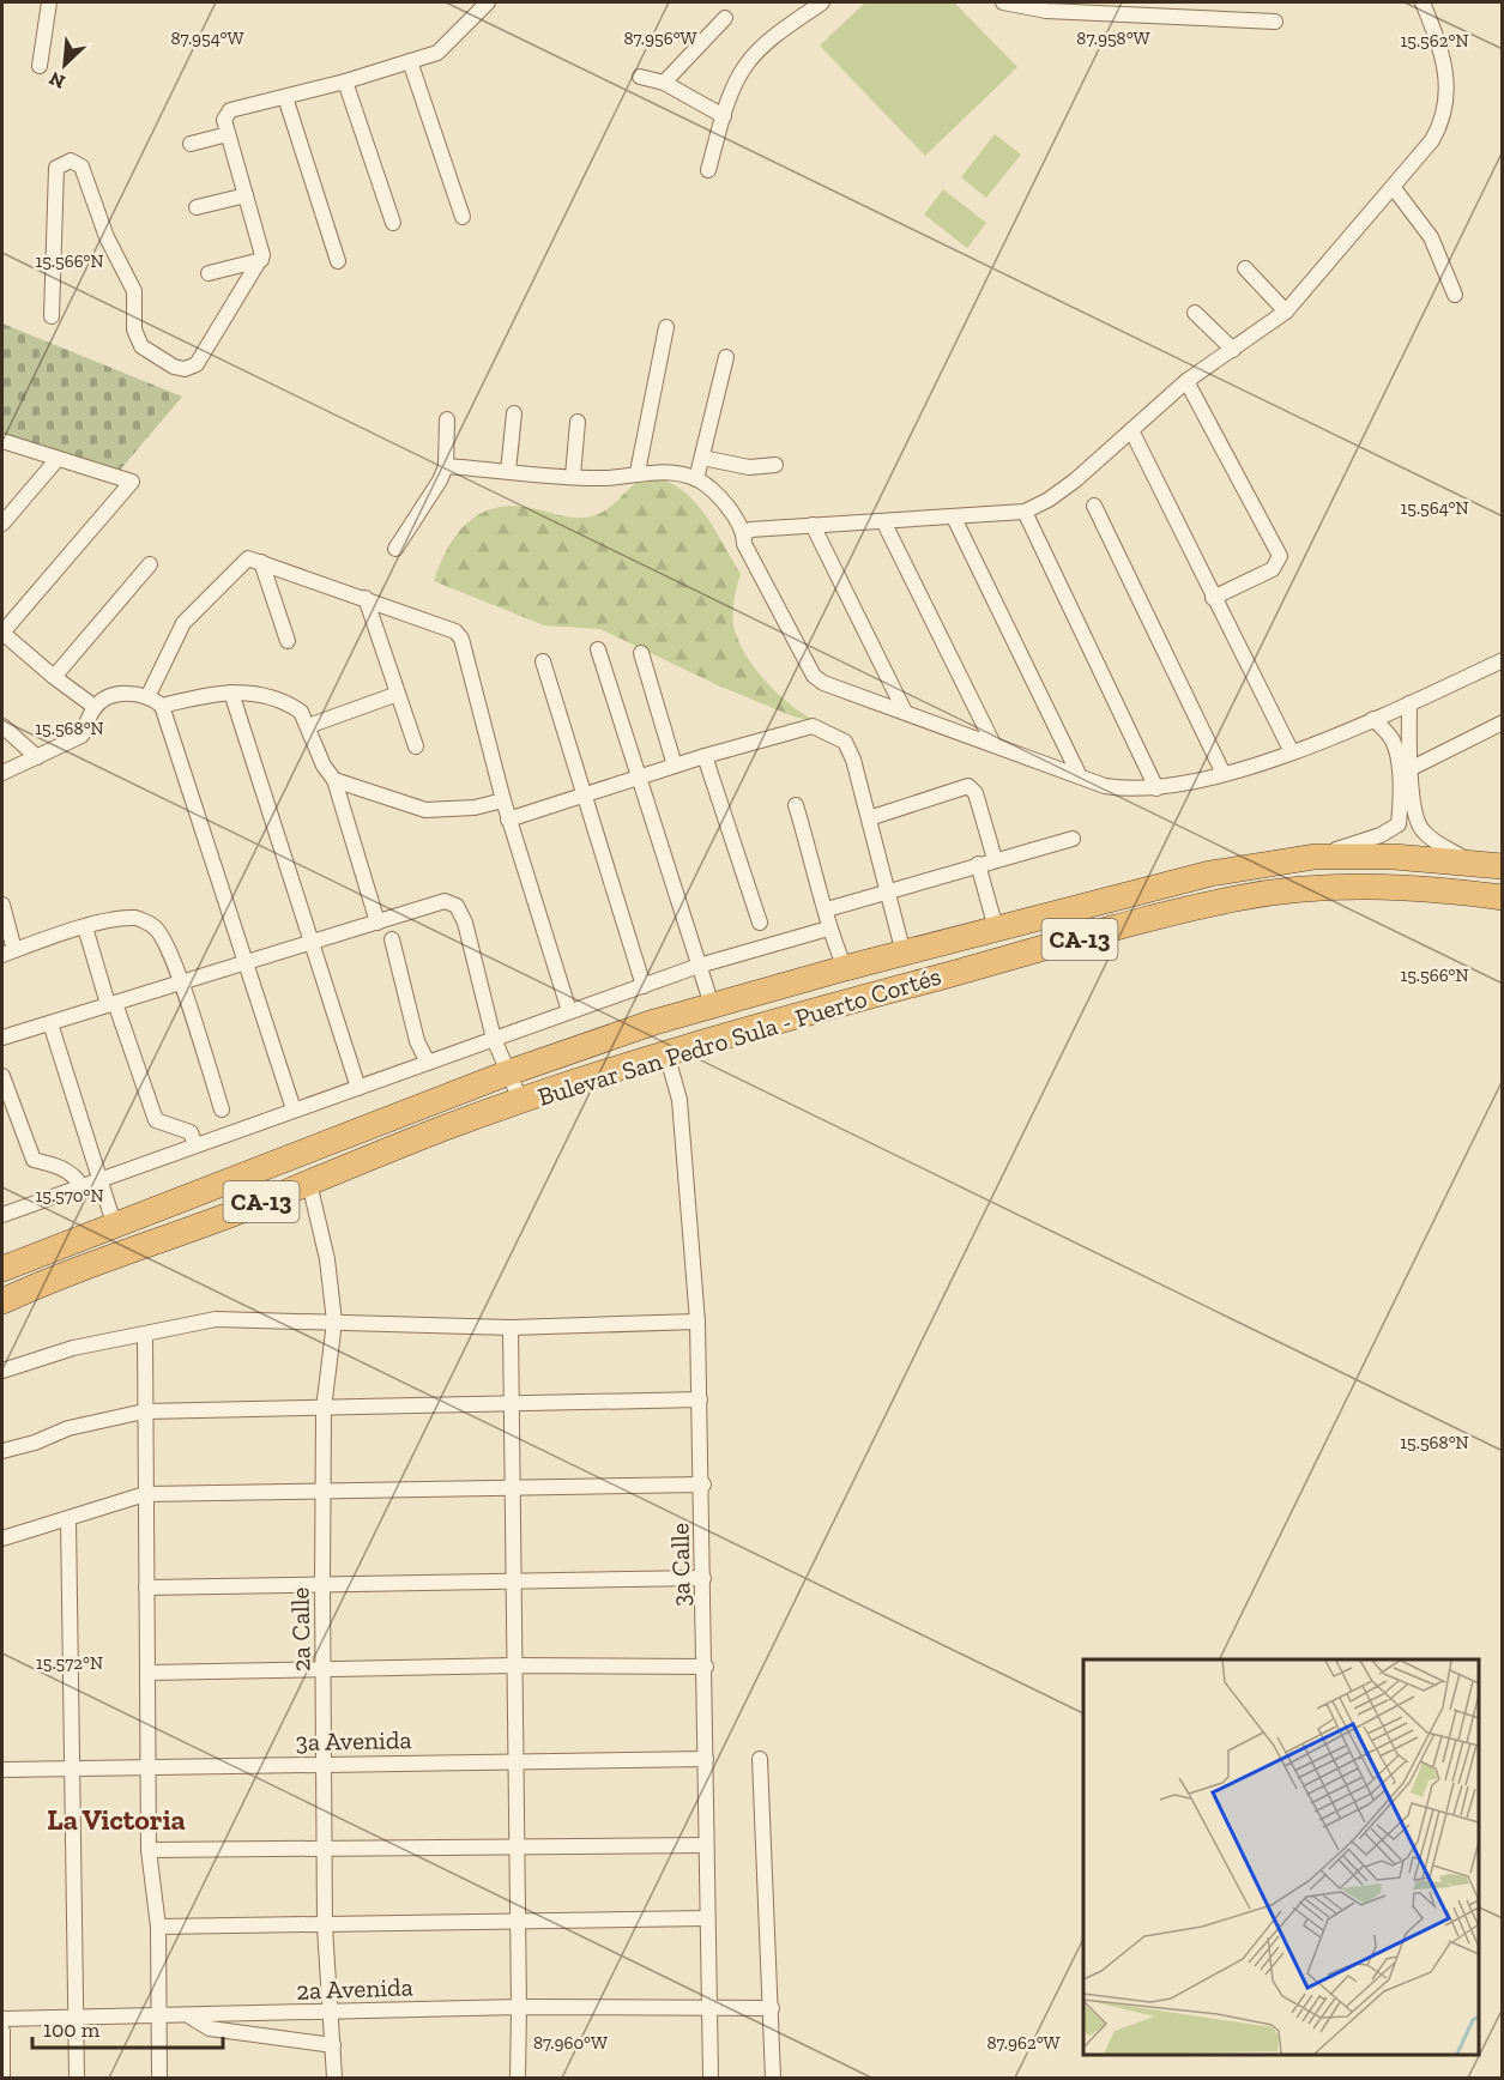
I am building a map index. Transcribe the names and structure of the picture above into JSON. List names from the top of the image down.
{
  "streets": {
    "highway": ["CA-13", "Bulevar San Pedro Sula - Puerto Cortés"],
    "street": [
      "3a Calle",
      "2a Calle",
      "3a Avenida",
      "2a Avenida"
    ]
  },
  "crossings": [
    ["Bulevar San Pedro Sula - Puerto Cortés", "3a Calle"],
    ["Bulevar San Pedro Sula - Puerto Cortés", "2a Calle"],
    ["3a Calle", "3a Avenida"],
    ["3a Calle", "2a Avenida"],
    ["2a Calle", "3a Avenida"],
    ["2a Calle", "2a Avenida"]
  ],
  "districts": ["La Victoria"],
  "scale_bar": "100 m",
  "north": "bottom left",
  "coordinates": [
    "87.954°W",
    "87.956°W",
    "87.958°W",
    "15.562°N",
    "15.566°N",
    "15.564°N",
    "15.568°N",
    "15.570°N",
    "15.572°N",
    "87.960°W",
    "87.962°W"
  ]
}
